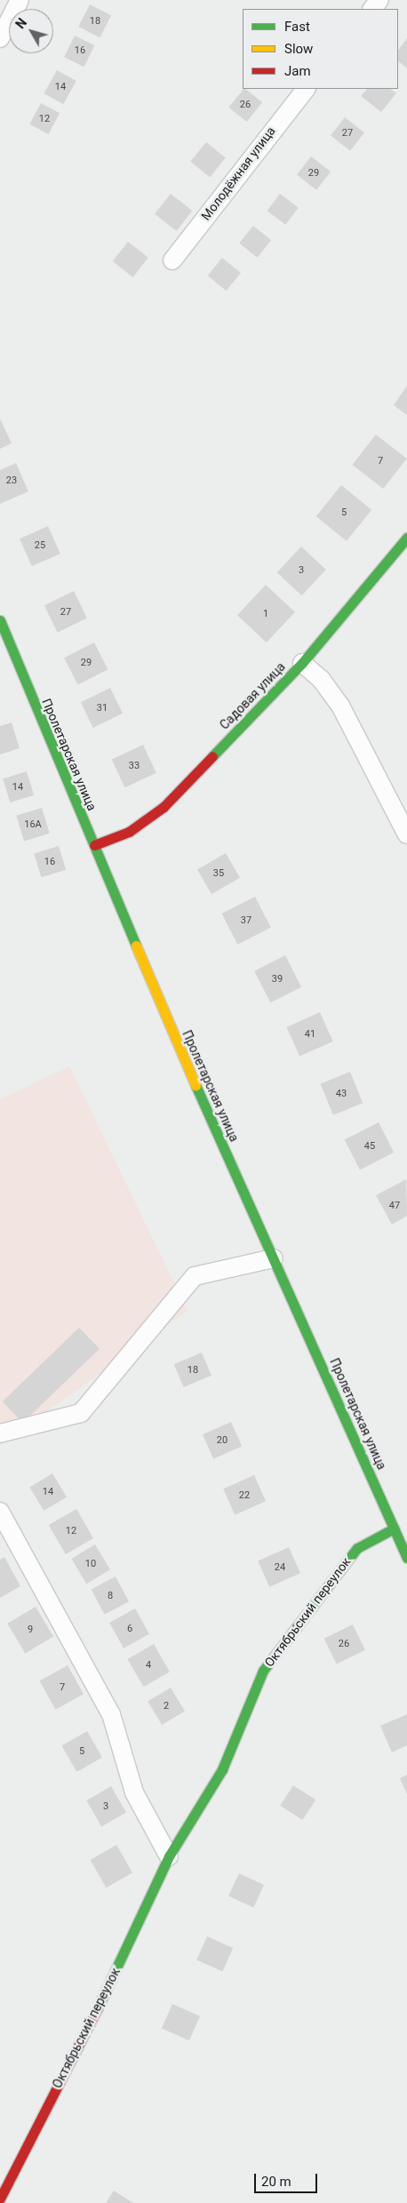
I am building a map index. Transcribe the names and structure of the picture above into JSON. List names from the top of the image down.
{
  "streets": {
    "street": [
      "Молодёжная улица",
      "Садовая улица",
      "Пролетарская улица",
      "Октябрьский переулок"
    ]
  },
  "crossings": [
    ["Садовая улица", "Пролетарская улица"],
    ["Пролетарская улица", "Октябрьский переулок"]
  ],
  "house_numbers": [
    "18",
    "16",
    "14",
    "26",
    "12",
    "27",
    "29",
    "7",
    "23",
    "5",
    "25",
    "3",
    "27",
    "1",
    "29",
    "31",
    "33",
    "14",
    "16А",
    "16",
    "35",
    "37",
    "39",
    "41",
    "43",
    "45",
    "47",
    "18",
    "20",
    "14",
    "22",
    "12",
    "10",
    "24",
    "8",
    "6",
    "9",
    "26",
    "4",
    "7",
    "2",
    "5",
    "3"
  ],
  "legend": ["Fast", "Slow", "Jam"],
  "scale_bar": "20 m",
  "north": "top left"
}
